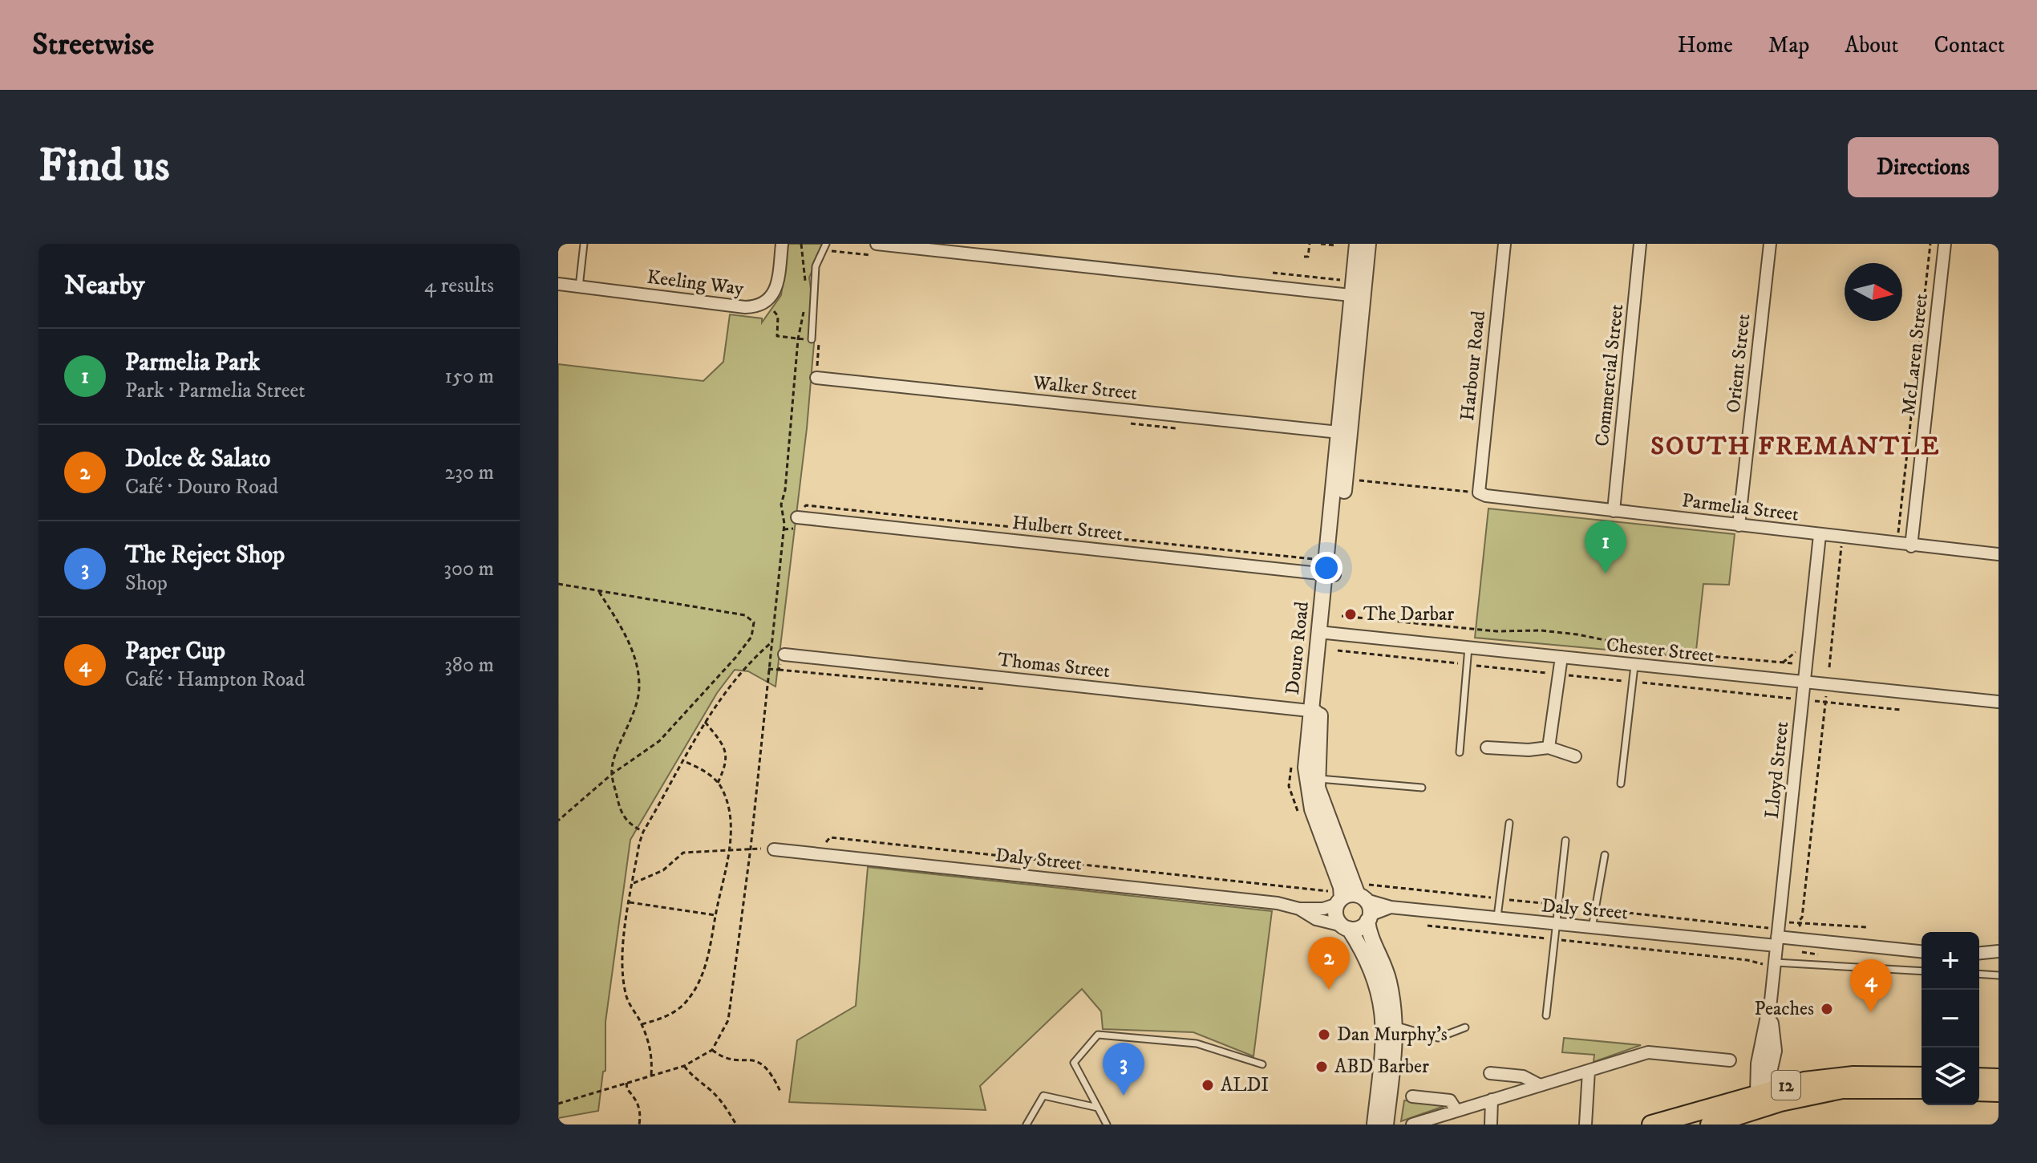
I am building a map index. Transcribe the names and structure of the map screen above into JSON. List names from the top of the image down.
{
  "streets": {
    "main road": ["12"],
    "street": [
      "Keeling Way",
      "McLaren Street",
      "Orient Street",
      "Harbour Road",
      "Commercial Street",
      "Walker Street",
      "Parmelia Street",
      "Hulbert Street",
      "Douro Road",
      "Chester Street",
      "Thomas Street",
      "Lloyd Street",
      "Daly Street"
    ]
  },
  "crossings": [
    ["McLaren Street", "Parmelia Street"],
    ["Orient Street", "Parmelia Street"],
    ["Harbour Road", "Parmelia Street"],
    ["Commercial Street", "Parmelia Street"],
    ["Walker Street", "Douro Road"],
    ["Parmelia Street", "Lloyd Street"],
    ["Hulbert Street", "Douro Road"],
    ["Douro Road", "Chester Street"],
    ["Douro Road", "Thomas Street"],
    ["Douro Road", "Daly Street"],
    ["Chester Street", "Lloyd Street"],
    ["Lloyd Street", "Daly Street"]
  ],
  "districts": ["SOUTH FREMANTLE"],
  "places": [
    "The Darbar",
    "Peaches",
    "Dan Murphy's",
    "ABD Barber",
    "ALDI"
  ],
  "north": "right",
  "page": {
    "header": "Streetwise",
    "nav": [
      "Home",
      "Map",
      "About",
      "Contact"
    ],
    "buttons": "Directions",
    "title": "Find us",
    "heading": ["Nearby", "4 results"],
    "list": [
      {
        "mark": "1",
        "name": "Parmelia Park",
        "note": "Park · Parmelia Street",
        "value": "150 m"
      },
      {
        "mark": "2",
        "name": "Dolce & Salato",
        "note": "Café · Douro Road",
        "value": "230 m"
      },
      {
        "mark": "3",
        "name": "The Reject Shop",
        "note": "Shop",
        "value": "300 m"
      },
      {
        "mark": "4",
        "name": "Paper Cup",
        "note": "Café · Hampton Road",
        "value": "380 m"
      }
    ],
    "pins": [
      "1",
      "2",
      "4",
      "3"
    ],
    "map_buttons": ["+", "−"]
  }
}
